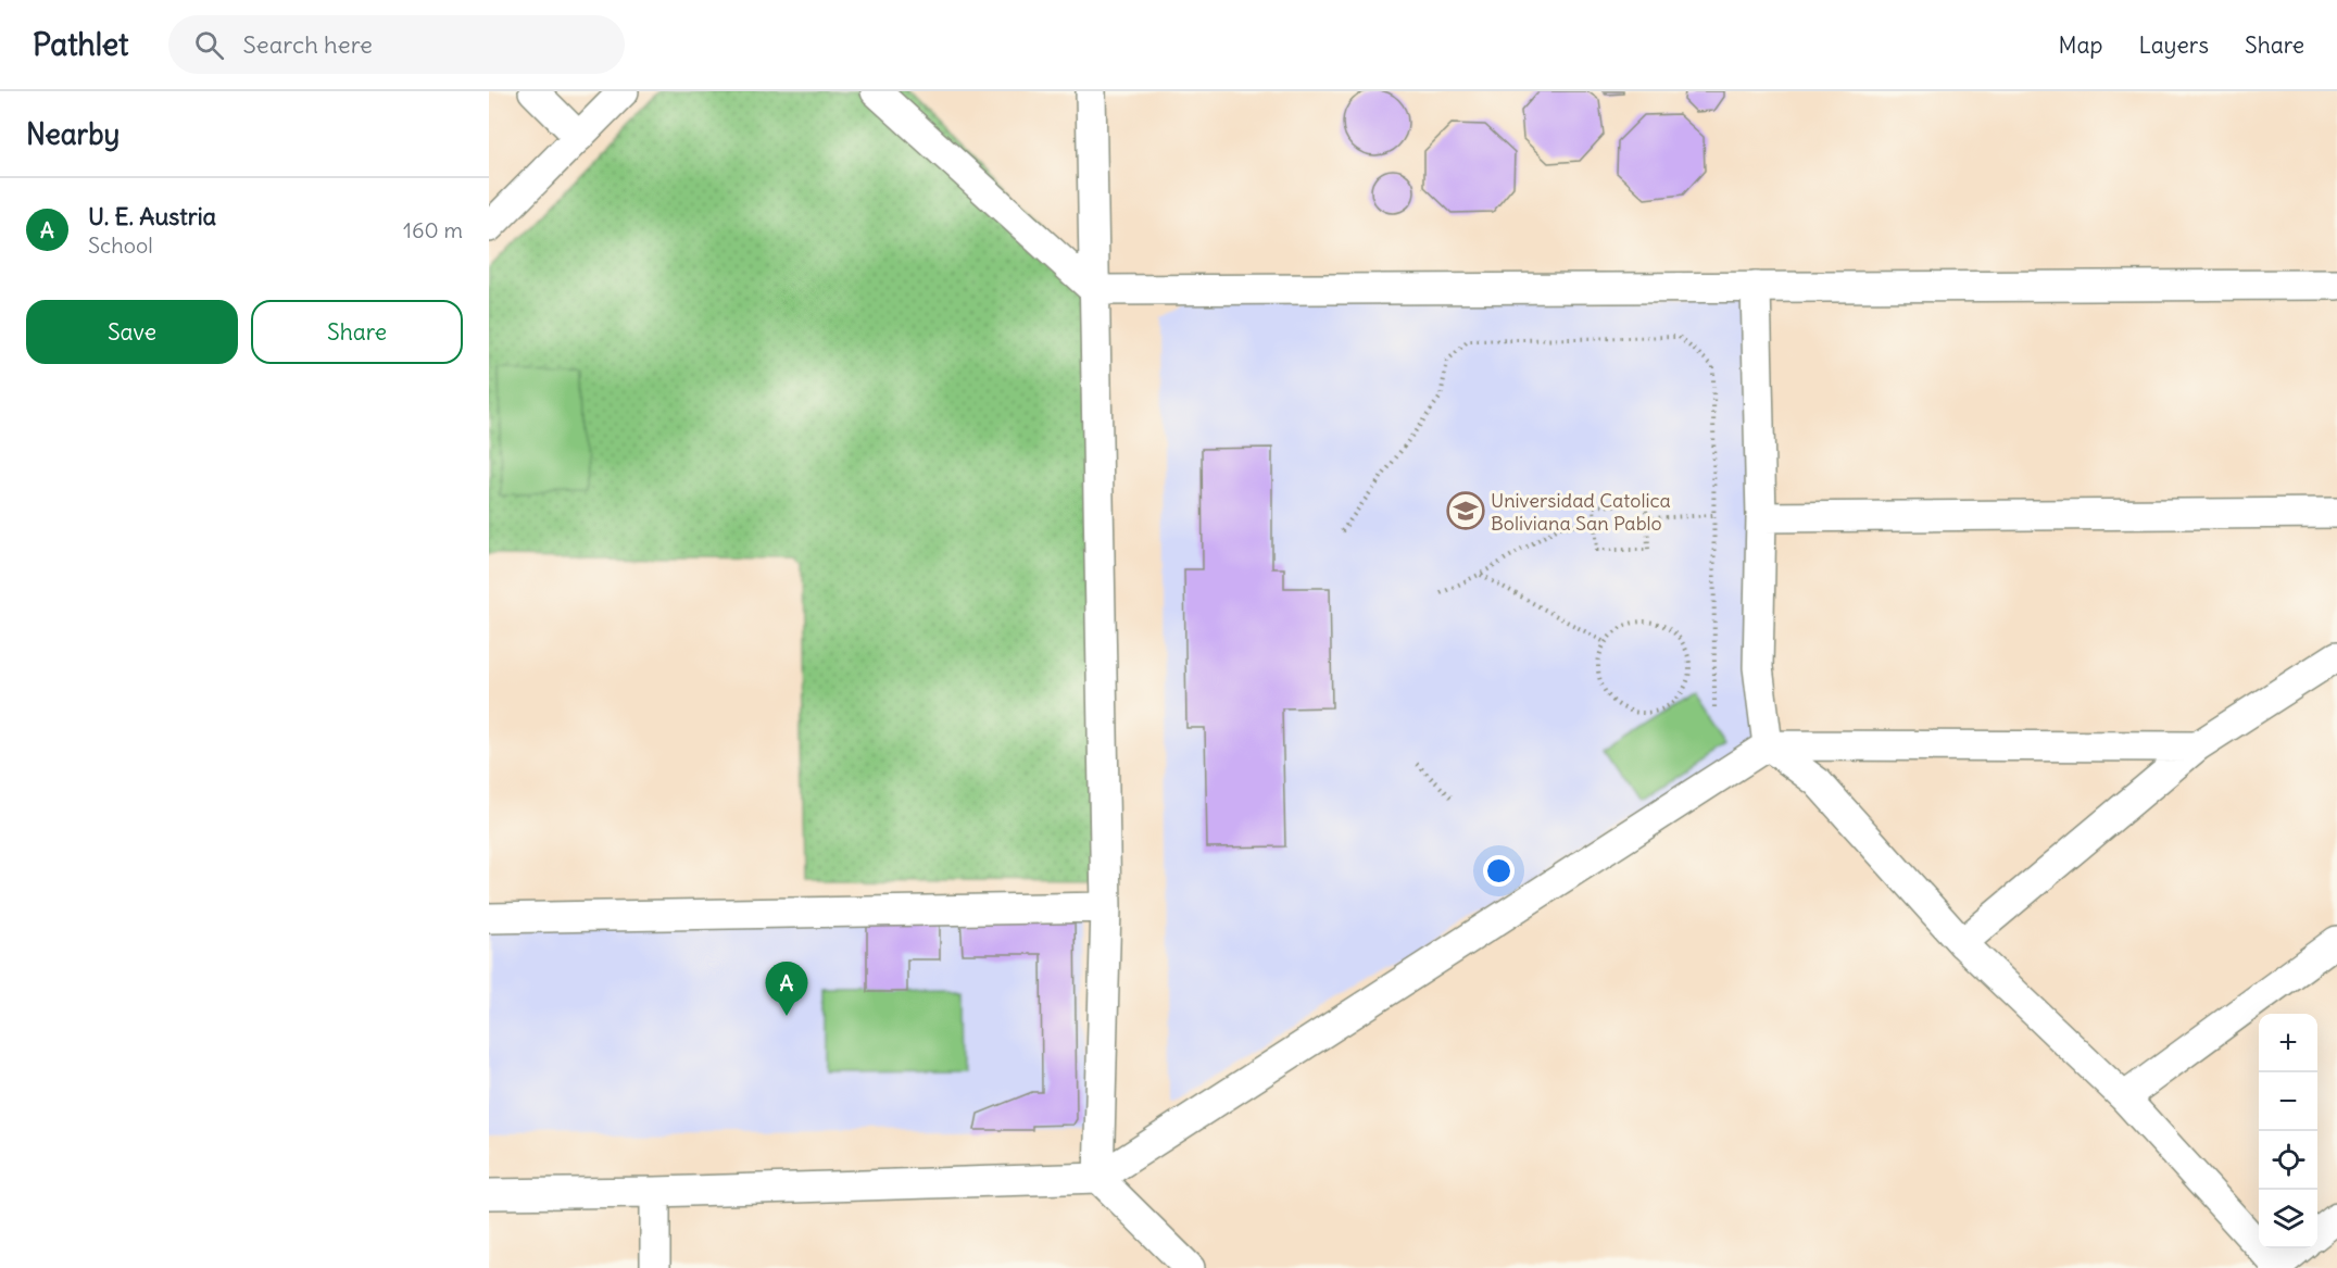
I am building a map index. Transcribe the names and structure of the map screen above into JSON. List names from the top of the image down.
{
  "places": {
    "school or university": ["Universidad Catolica Boliviana San Pablo"]
  },
  "page": {
    "header": "Pathlet",
    "search": "Search here",
    "nav": ["Map", "Layers", "Share"],
    "heading": "Nearby",
    "list": [
      {
        "mark": "A",
        "name": "U. E. Austria",
        "note": "School",
        "value": "160 m"
      }
    ],
    "buttons": ["Save", "Share"],
    "pins": "A",
    "map_buttons": ["+", "−"]
  }
}
